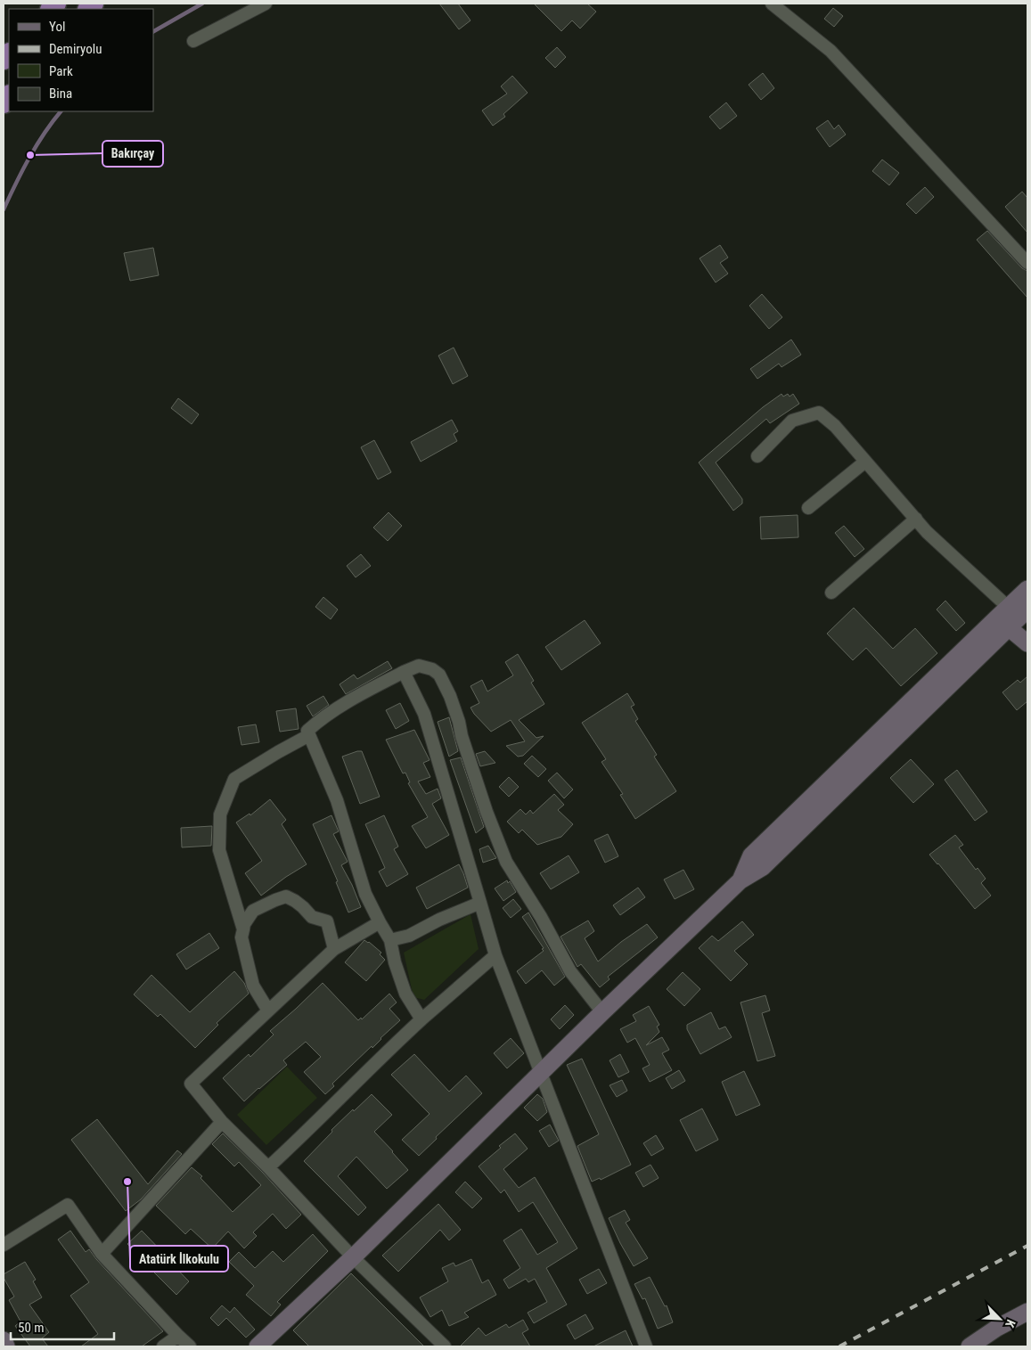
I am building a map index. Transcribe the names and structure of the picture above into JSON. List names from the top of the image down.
{
  "places": ["Bakırçay", "Atatürk İlkokulu"],
  "legend": [
    "Yol",
    "Demiryolu",
    "Park",
    "Bina"
  ],
  "scale_bar": "50 m",
  "north": "bottom right"
}
